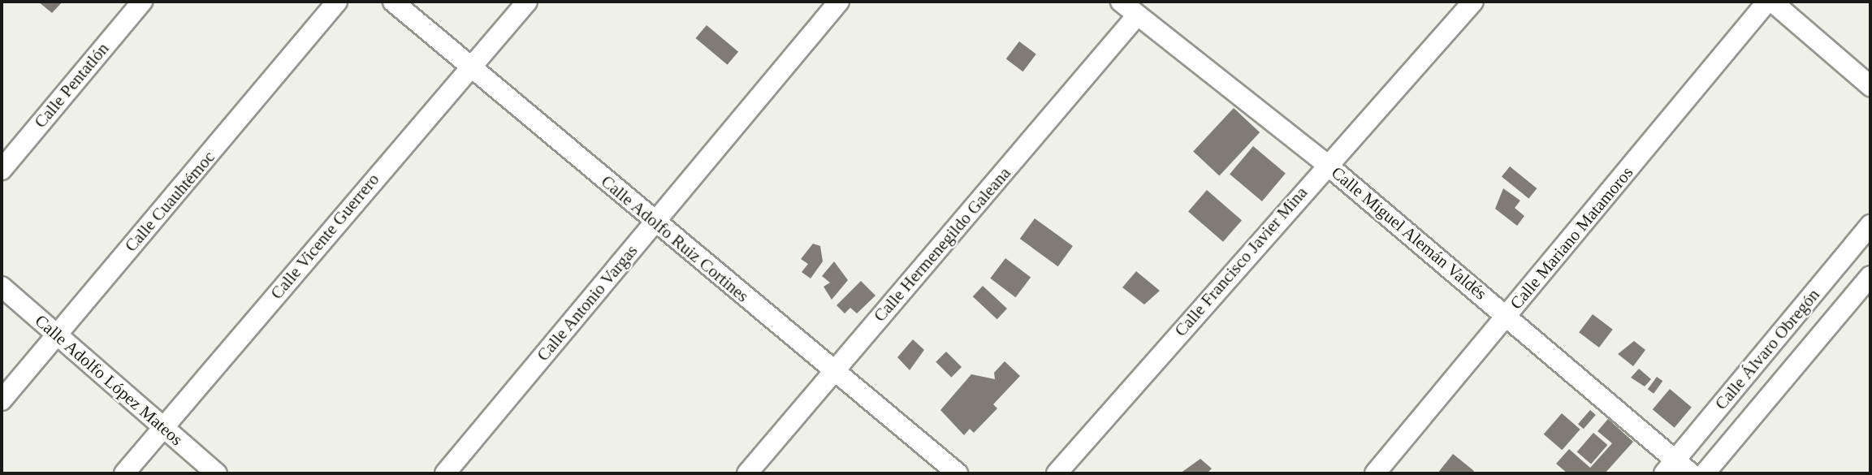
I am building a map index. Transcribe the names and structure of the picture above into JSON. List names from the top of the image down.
{
  "streets": {
    "street": [
      "Calle Pentatlón",
      "Calle Cuauhtémoc",
      "Calle Miguel Alemán Valdés",
      "Calle Vicente Guerrero",
      "Calle Mariano Matamoros",
      "Calle Adolfo Ruiz Cortines",
      "Calle Hermenegildo Galeana",
      "Calle Francisco Javier Mina",
      "Calle Antonio Vargas",
      "Calle Álvaro Obregón",
      "Calle Adolfo López Mateos"
    ]
  },
  "crossings": [
    ["Calle Cuauhtémoc", "Calle Adolfo López Mateos"],
    ["Calle Miguel Alemán Valdés", "Calle Mariano Matamoros"],
    ["Calle Miguel Alemán Valdés", "Calle Hermenegildo Galeana"],
    ["Calle Miguel Alemán Valdés", "Calle Francisco Javier Mina"],
    ["Calle Miguel Alemán Valdés", "Calle Álvaro Obregón"],
    ["Calle Vicente Guerrero", "Calle Adolfo Ruiz Cortines"],
    ["Calle Vicente Guerrero", "Calle Adolfo López Mateos"],
    ["Calle Adolfo Ruiz Cortines", "Calle Hermenegildo Galeana"],
    ["Calle Adolfo Ruiz Cortines", "Calle Antonio Vargas"]
  ]
}
